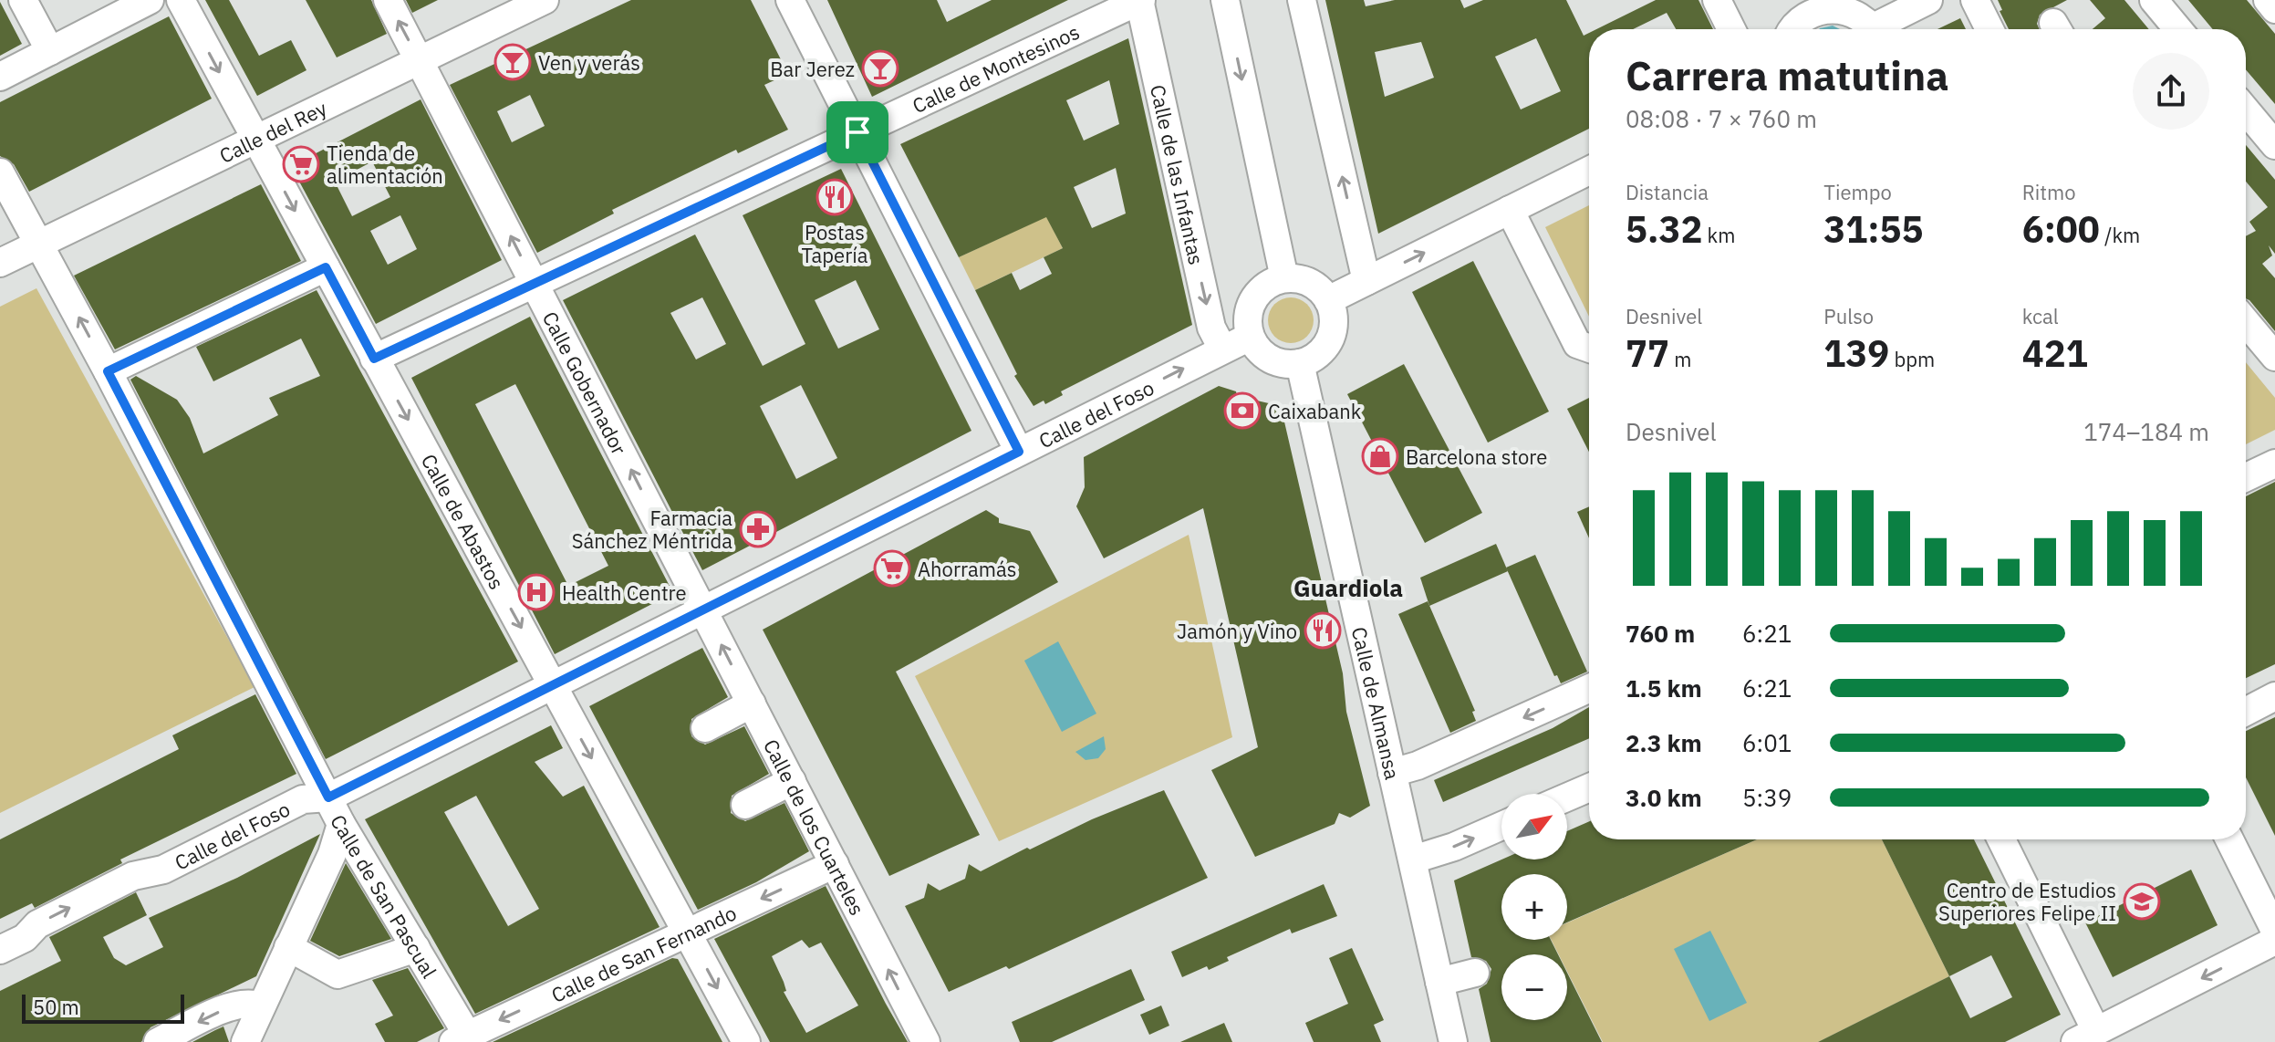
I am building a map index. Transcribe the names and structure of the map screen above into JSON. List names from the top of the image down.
{
  "streets": {
    "street": [
      "Calle de Montesinos",
      "Calle del Rey",
      "Calle de las Infantas",
      "Calle Gobernador",
      "Calle del Foso",
      "Calle de Abastos",
      "Calle de Almansa",
      "Calle de los Cuarteles",
      "Calle de San Pascual",
      "Calle de San Fernando"
    ]
  },
  "crossings": [
    ["Calle de Montesinos", "Calle de las Infantas"],
    ["Calle de Montesinos", "Calle Gobernador"],
    ["Calle de Montesinos", "Calle de Abastos"],
    ["Calle del Rey", "Calle Gobernador"],
    ["Calle del Rey", "Calle de Abastos"],
    ["Calle del Rey", "Calle de San Pascual"],
    ["Calle de las Infantas", "Calle del Foso"],
    ["Calle Gobernador", "Calle del Foso"],
    ["Calle Gobernador", "Calle de los Cuarteles"],
    ["Calle del Foso", "Calle de Abastos"],
    ["Calle del Foso", "Calle de Almansa"],
    ["Calle del Foso", "Calle de los Cuarteles"],
    ["Calle del Foso", "Calle de San Pascual"],
    ["Calle de Abastos", "Calle de San Fernando"],
    ["Calle de los Cuarteles", "Calle de San Fernando"],
    ["Calle de San Pascual", "Calle de San Fernando"]
  ],
  "one_way": [
    "Calle Gobernador",
    "Calle del Foso",
    "Calle de Abastos",
    "Calle de los Cuarteles",
    "Calle de San Fernando"
  ],
  "districts": ["Guardiola"],
  "places": {
    "bar": ["Ven y verás", "Bar Jerez"],
    "supermarket": ["Tienda de alimentación", "Ahorramás"],
    "restaurant": ["Postas Tapería", "Jamón y Vino"],
    "bank": ["Caixabank"],
    "shop": ["Barcelona store"],
    "pharmacy": ["Farmacia Sánchez Méntrida"],
    "hospital": ["Health Centre"],
    "school or university": ["Centro de Estudios Superiores Felipe II"]
  },
  "scale_bar": "50 m",
  "north": "top right",
  "page": {
    "heading": ["Carrera matutina", "08:08 · 7 × 760 m"],
    "stats": [
      ["Distancia", "5.32 km"],
      ["Tiempo", "31:55"],
      ["Ritmo", "6:00 /km"],
      ["Desnivel", "77 m"],
      ["Pulso", "139 bpm"],
      ["kcal", "421"]
    ],
    "chart": ["Desnivel", "174–184 m"],
    "list": [
      {
        "name": "760 m",
        "note": "6:21"
      },
      {
        "name": "1.5 km",
        "note": "6:21"
      },
      {
        "name": "2.3 km",
        "note": "6:01"
      },
      {
        "name": "3.0 km",
        "note": "5:39"
      }
    ],
    "map_buttons": ["+", "−"],
    "scale": "50 m"
  }
}
